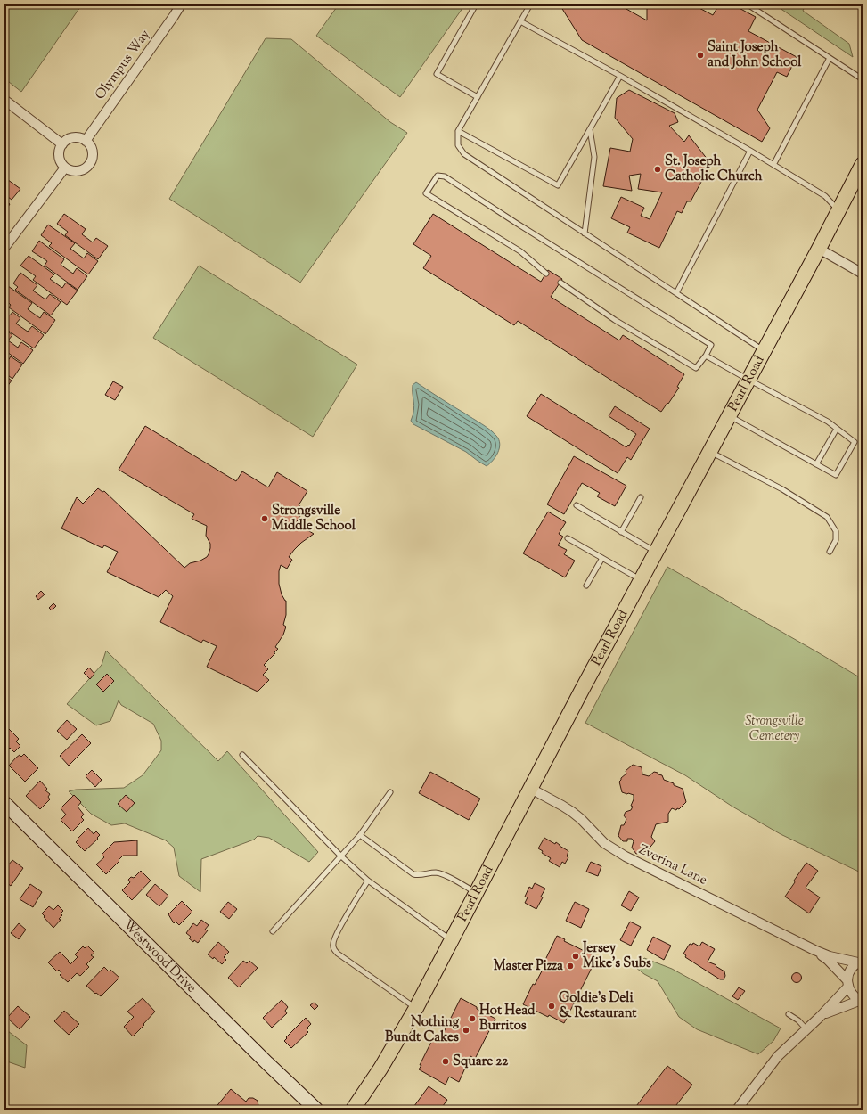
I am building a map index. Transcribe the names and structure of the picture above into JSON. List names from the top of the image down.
{
  "streets": {
    "main road": ["Pearl Road"],
    "street": ["Olympus Way", "Zverina Lane", "Westwood Drive"]
  },
  "crossings": [
    ["Pearl Road", "Zverina Lane"]
  ],
  "parks": ["Strongsville Cemetery"],
  "places": [
    "Saint Joseph and John School",
    "St. Joseph Catholic Church",
    "Strongsville Middle School",
    "Jersey Mike's Subs",
    "Master Pizza",
    "Goldie’s Deli & Restaurant",
    "Hot Head Burritos",
    "Nothing Bundt Cakes",
    "Square 22"
  ]
}
